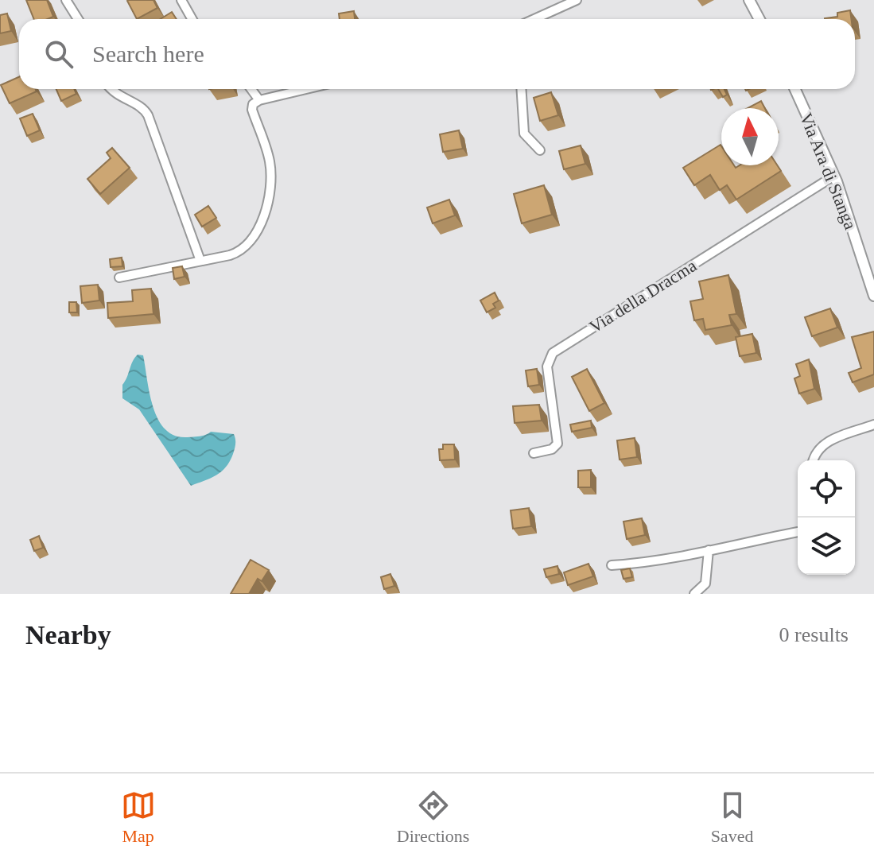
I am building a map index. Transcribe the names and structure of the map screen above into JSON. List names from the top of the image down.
{
  "streets": {
    "street": ["Via Ara di Stanga", "Via della Dracma"]
  },
  "crossings": [
    ["Via Ara di Stanga", "Via della Dracma"]
  ],
  "north": "top",
  "page": {
    "search": "Search here",
    "heading": ["Nearby", "0 results"],
    "nav": ["Map", "Directions", "Saved"]
  }
}
